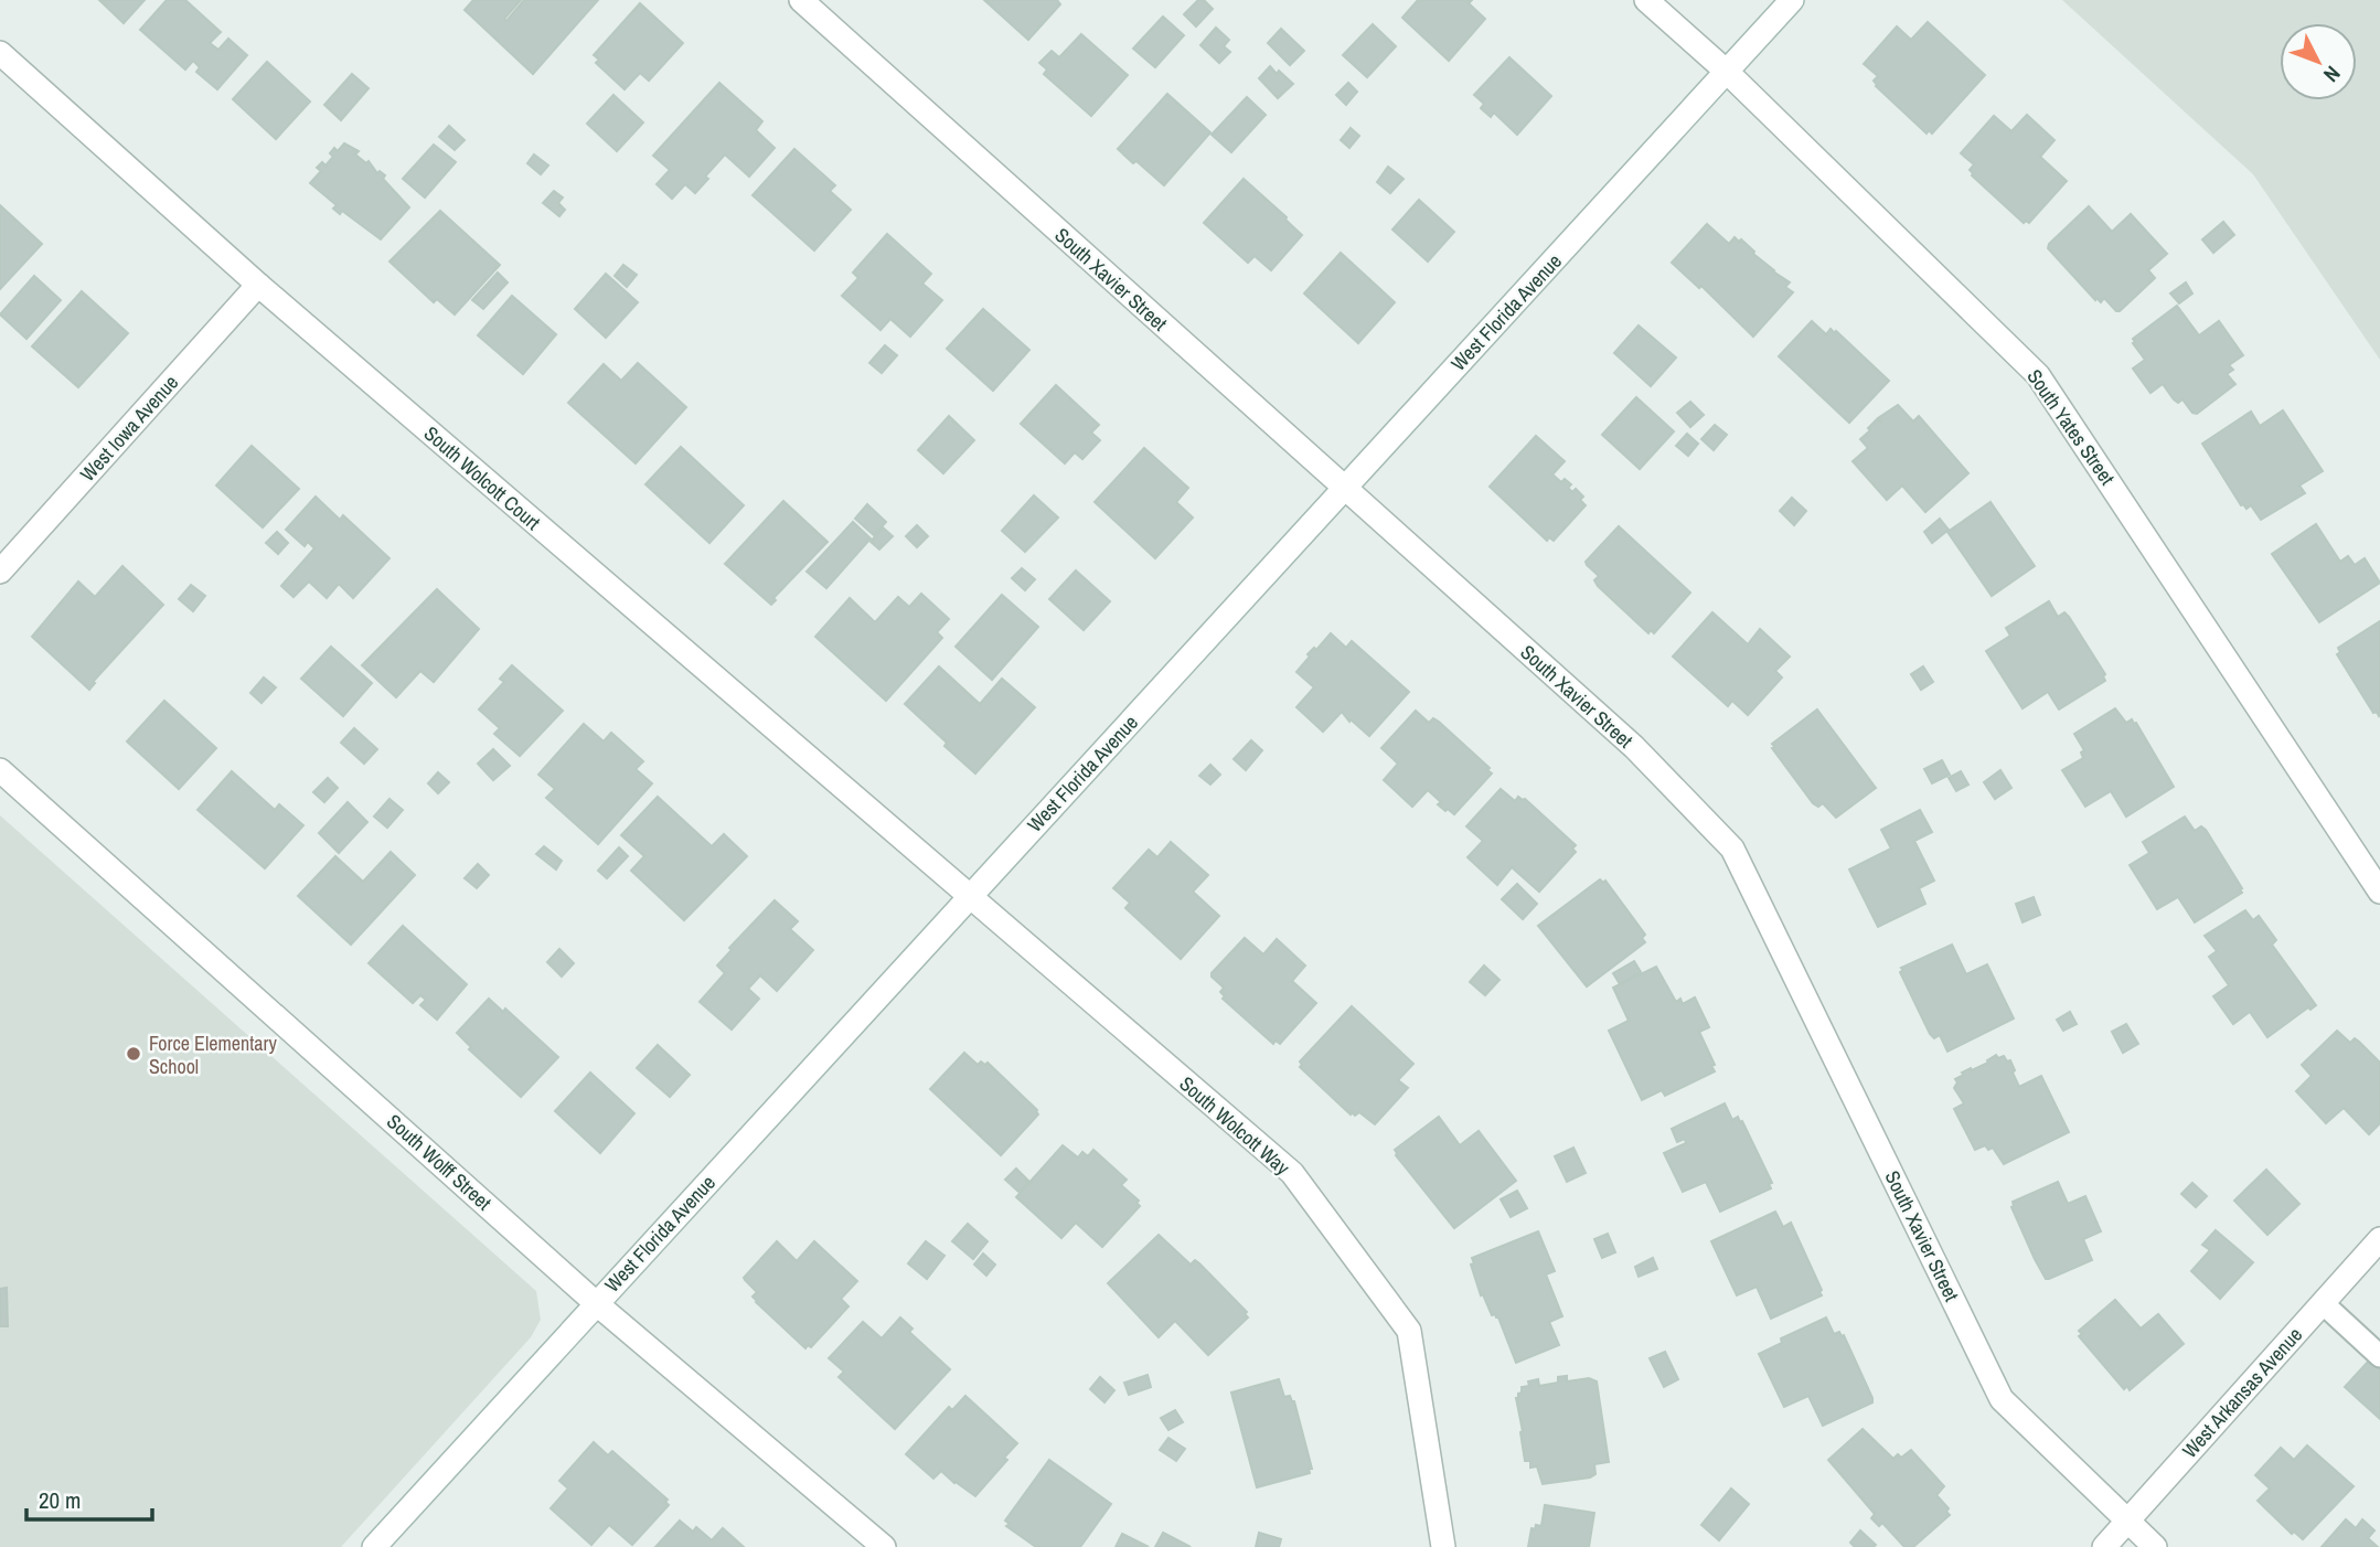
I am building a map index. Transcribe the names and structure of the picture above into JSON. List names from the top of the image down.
{
  "streets": {
    "street": [
      "South Xavier Street",
      "West Florida Avenue",
      "South Yates Street",
      "West Iowa Avenue",
      "South Wolcott Court",
      "South Wolcott Way",
      "South Wolff Street",
      "West Arkansas Avenue"
    ]
  },
  "crossings": [
    ["South Xavier Street", "West Florida Avenue"],
    ["South Xavier Street", "West Arkansas Avenue"],
    ["West Florida Avenue", "South Yates Street"],
    ["West Florida Avenue", "South Wolcott Court"],
    ["West Florida Avenue", "South Wolcott Way"],
    ["West Florida Avenue", "South Wolff Street"],
    ["West Iowa Avenue", "South Wolcott Court"],
    ["South Wolcott Court", "South Wolcott Way"]
  ],
  "places": ["Force Elementary School"],
  "scale_bar": "20 m",
  "north": "bottom right"
}
